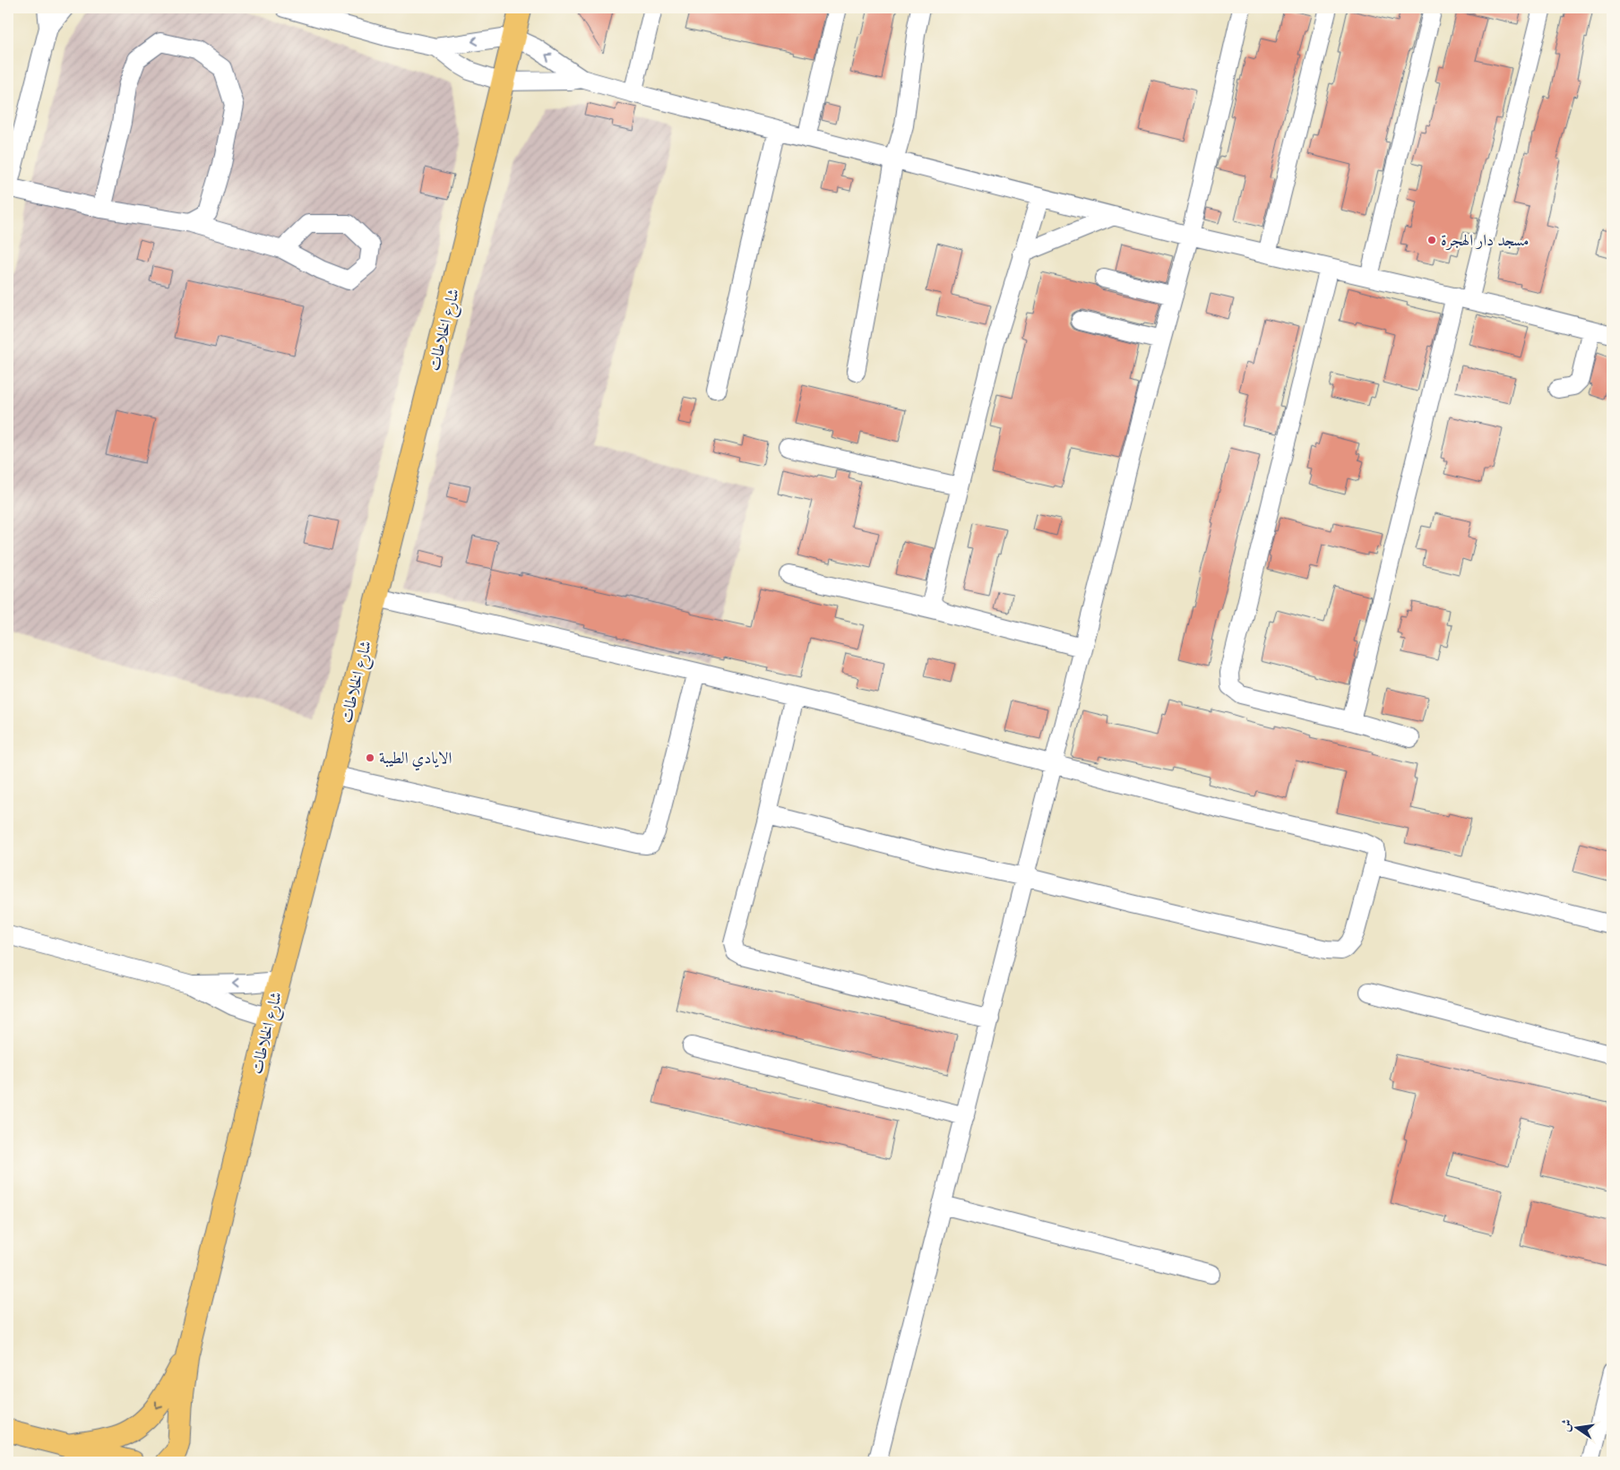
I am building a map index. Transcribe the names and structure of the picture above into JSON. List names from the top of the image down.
{
  "streets": {
    "main road": ["شارع الخلاطات"]
  },
  "places": ["مسجد دار الهجرة", "الايادي الطيبة"],
  "north": "left"
}
